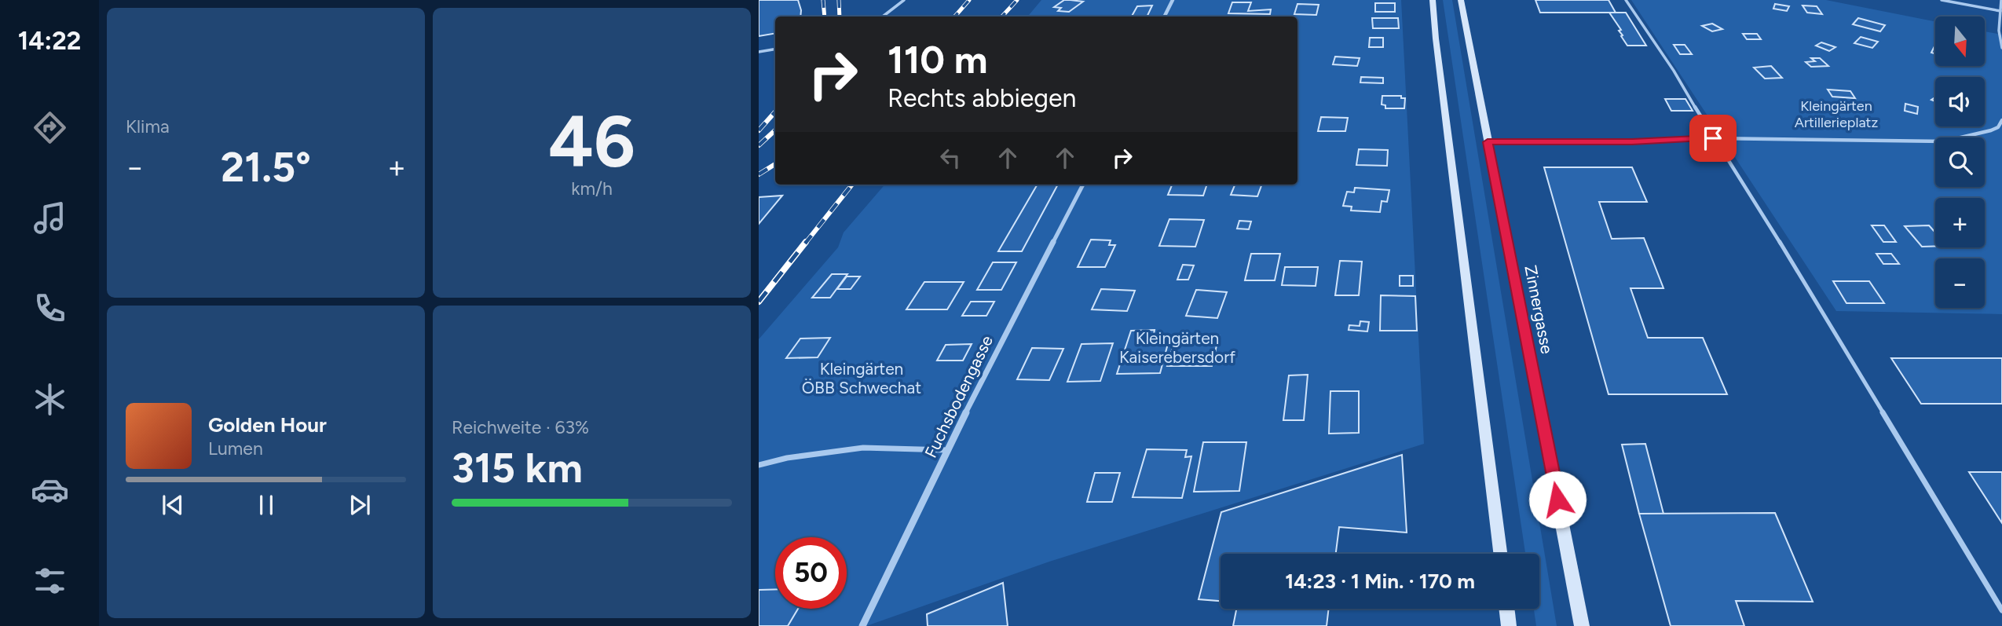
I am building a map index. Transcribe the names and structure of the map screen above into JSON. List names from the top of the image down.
{
  "streets": {
    "main road": ["Zinnergasse"],
    "street": ["Fuchsbodengasse"]
  },
  "parks": ["Kleingärten Artillerieplatz", "Kleingärten Kaiserebersdorf", "Kleingärten ÖBB Schwechat"],
  "north": "bottom",
  "page": {
    "tabs": "14:22",
    "tile": [
      "Klima",
      ["46", "km/h"],
      ["Reichweite · 63%", "315 km"]
    ],
    "map_buttons": ["+", "−"],
    "turn": ["110 m", "Rechts abbiegen"],
    "heat": ["−", "21.5°", "+"],
    "song": ["Golden Hour", "Lumen"],
    "limit": "50",
    "trip": "14:23 · 1 Min. · 170 m"
  }
}
